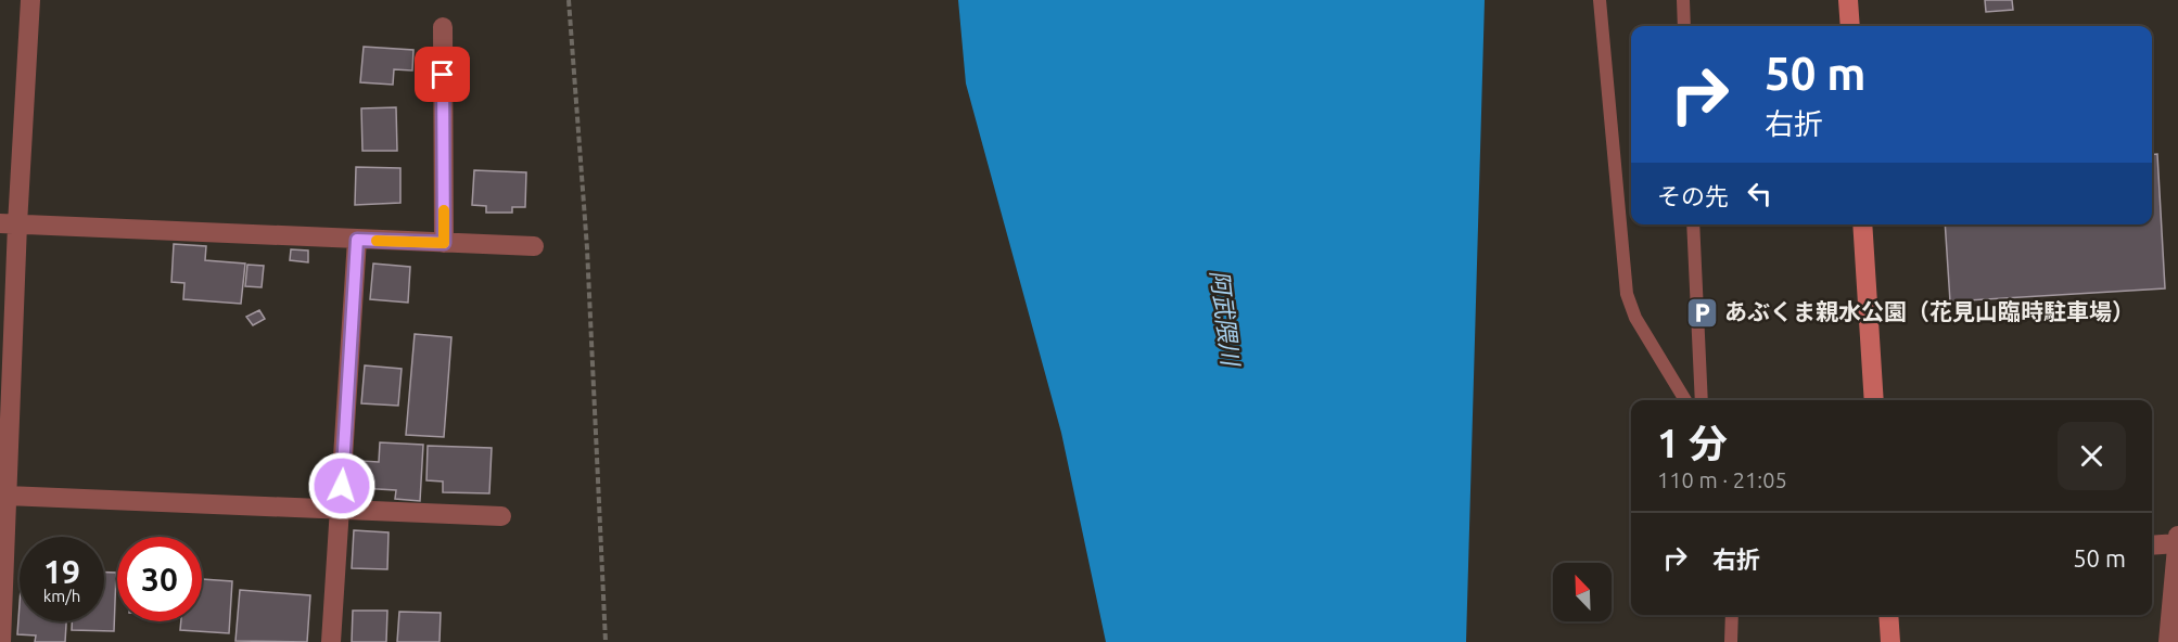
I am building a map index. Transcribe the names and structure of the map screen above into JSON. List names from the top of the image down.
{
  "water": ["阿武隈川"],
  "places": {
    "parking": ["あぶくま親水公園（花見山臨時駐車場）"]
  },
  "north": "top left",
  "page": {
    "turn": ["50 m", "右折"],
    "then": "その先",
    "heading": ["1 分", "110 m · 21:05"],
    "list": [
      {
        "name": "右折",
        "value": "50 m"
      }
    ],
    "speed": "19 km/h",
    "limit": "30"
  }
}
